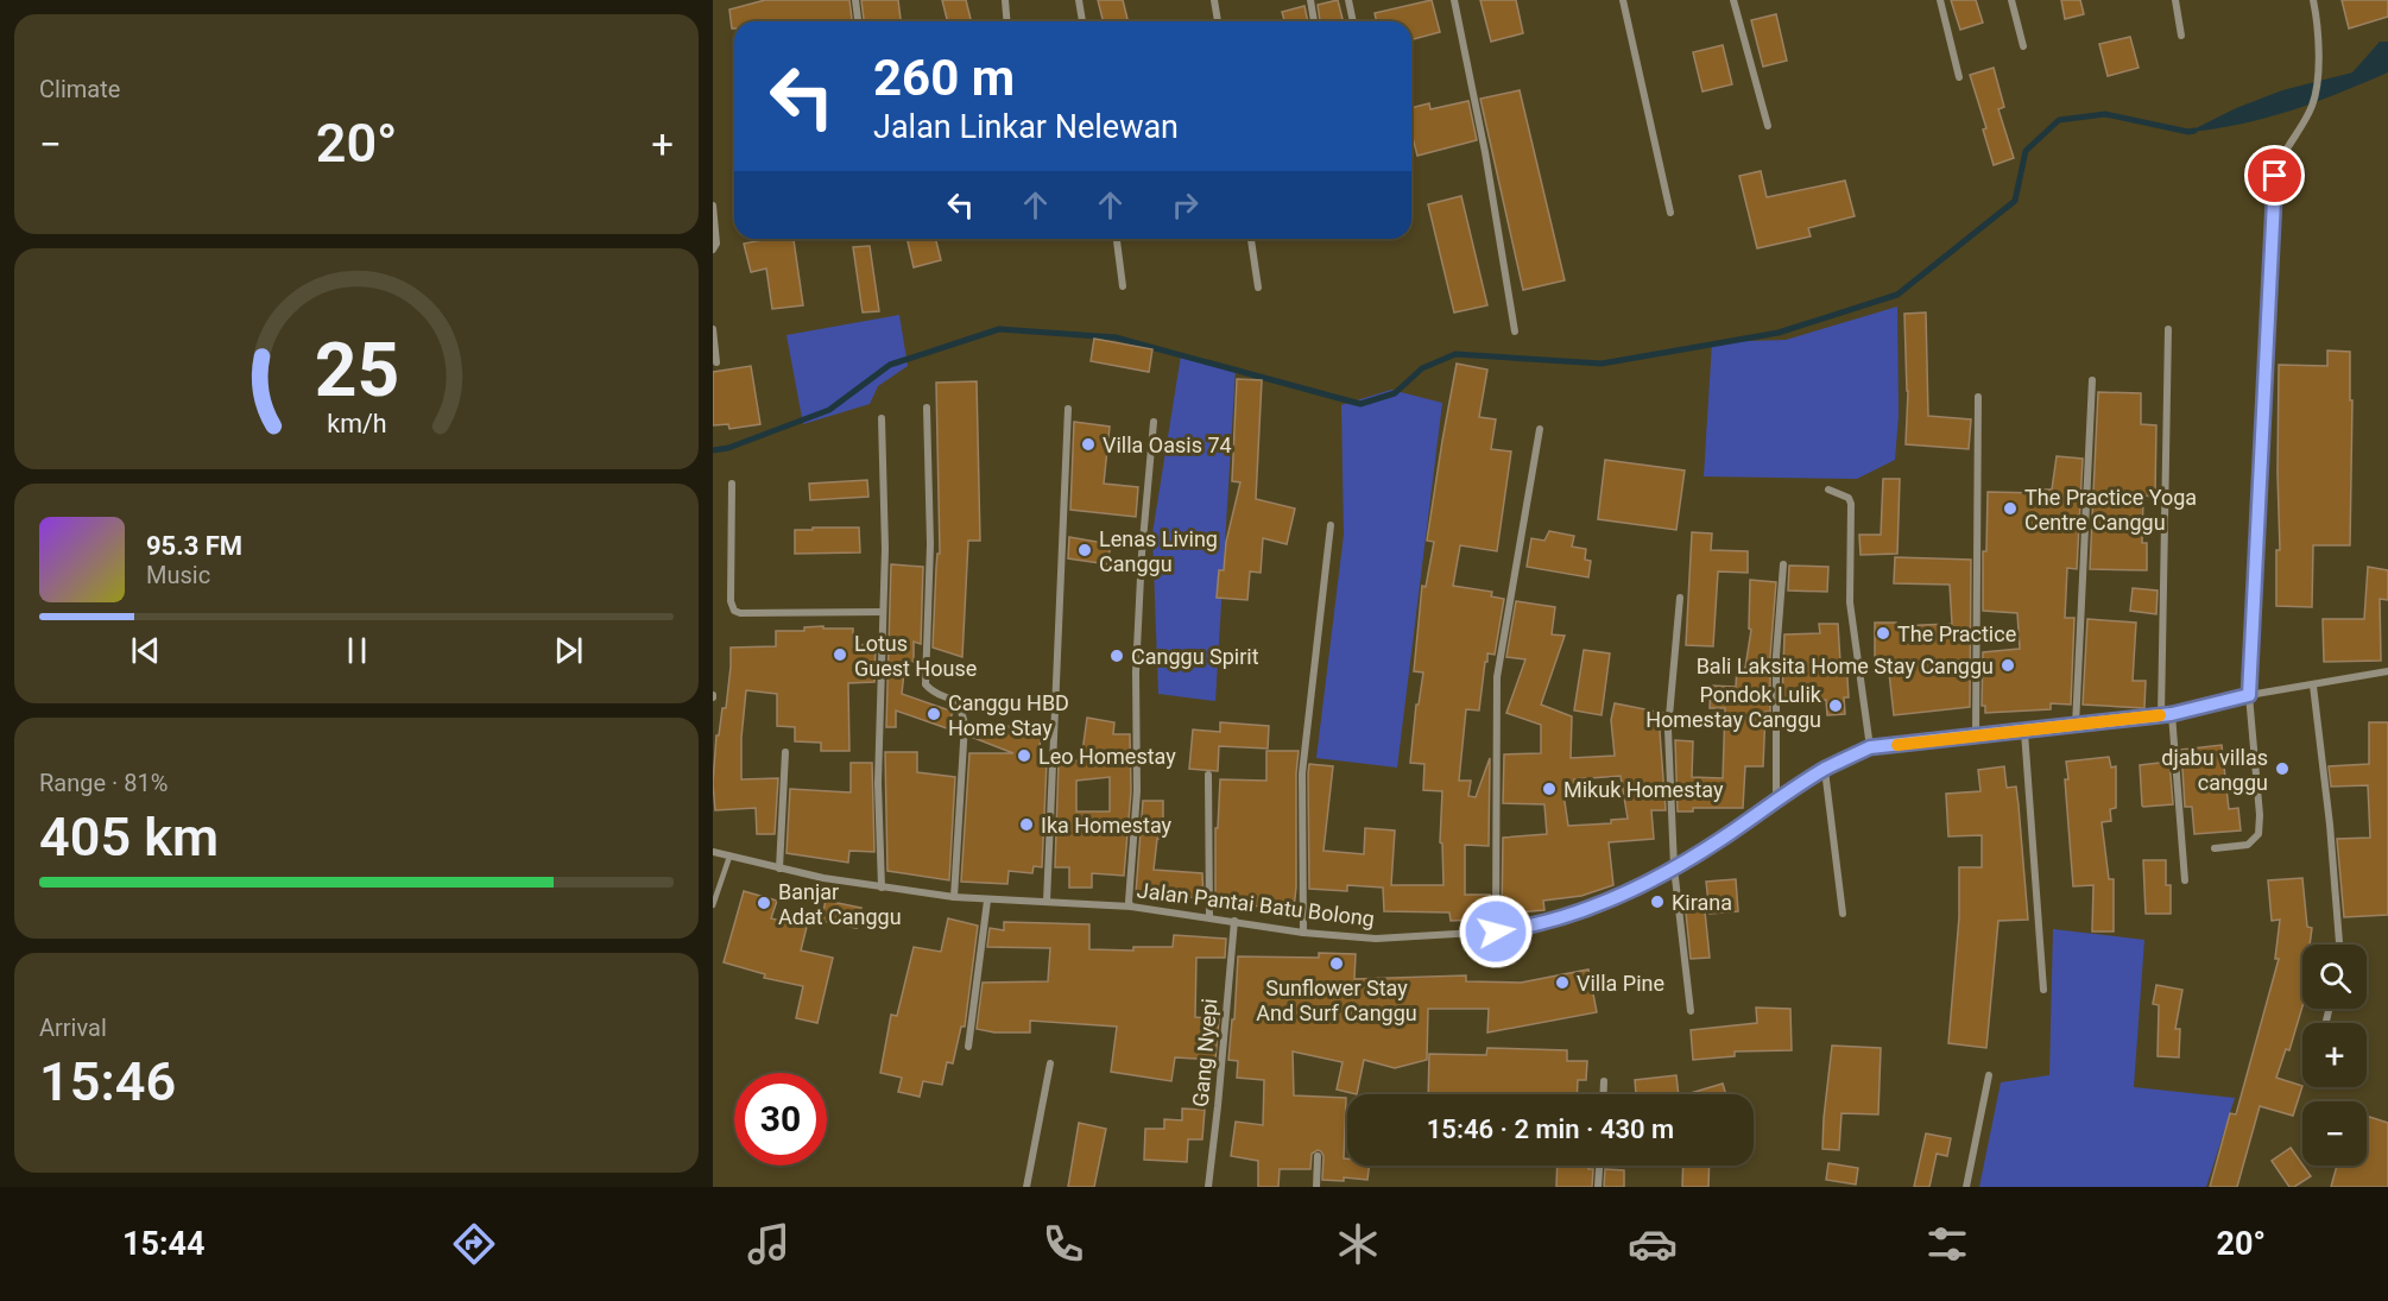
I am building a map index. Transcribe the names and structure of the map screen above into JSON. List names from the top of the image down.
{
  "streets": {
    "street": ["Jalan Pantai Batu Bolong", "Gang Nyepi"]
  },
  "crossings": [
    ["Jalan Pantai Batu Bolong", "Gang Nyepi"]
  ],
  "places": [
    "Villa Oasis 74",
    "The Practice Yoga Centre Canggu",
    "Lenas Living Canggu",
    "The Practice",
    "Lotus Guest House",
    "Canggu Spirit",
    "Bali Laksita Home Stay Canggu",
    "Pondok Lulik Homestay Canggu",
    "Canggu HBD Home Stay",
    "Leo Homestay",
    "djabu villas canggu",
    "Mikuk Homestay",
    "Ika Homestay",
    "Kirana",
    "Banjar Adat Canggu",
    "Sunflower Stay And Surf Canggu",
    "Villa Pine"
  ],
  "page": {
    "tile": [
      "Climate",
      ["Range · 81%", "405 km"],
      ["Arrival", "15:46"]
    ],
    "turn": ["260 m", "Jalan Linkar Nelewan"],
    "heat": ["−", "20°", "+"],
    "song": ["95.3 FM", "Music"],
    "map_buttons": ["+", "−"],
    "limit": "30",
    "trip": "15:46 · 2 min · 430 m",
    "tabs": ["15:44", "20°"],
    "gauge": ["25", "km/h"]
  }
}
